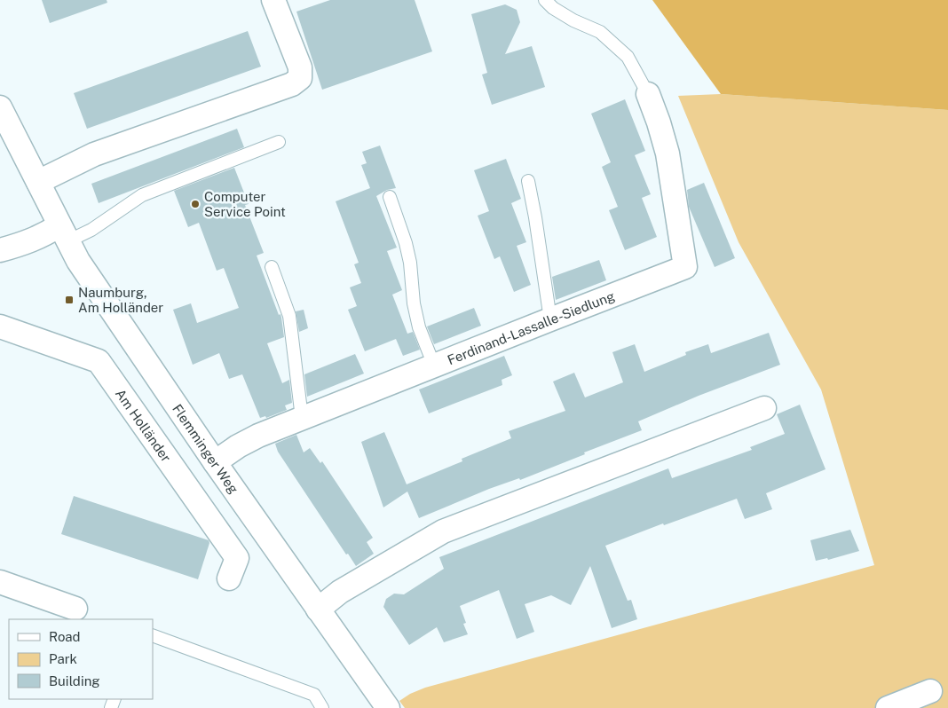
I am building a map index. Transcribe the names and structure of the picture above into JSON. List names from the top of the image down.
{
  "streets": {
    "street": ["Ferdinand-Lassalle-Siedlung", "Am Holländer", "Flemminger Weg"]
  },
  "crossings": [
    ["Ferdinand-Lassalle-Siedlung", "Flemminger Weg"]
  ],
  "places": {
    "other": ["Computer Service Point"],
    "transit": ["Naumburg, Am Holländer"]
  },
  "legend": ["Road", "Park", "Building"]
}
